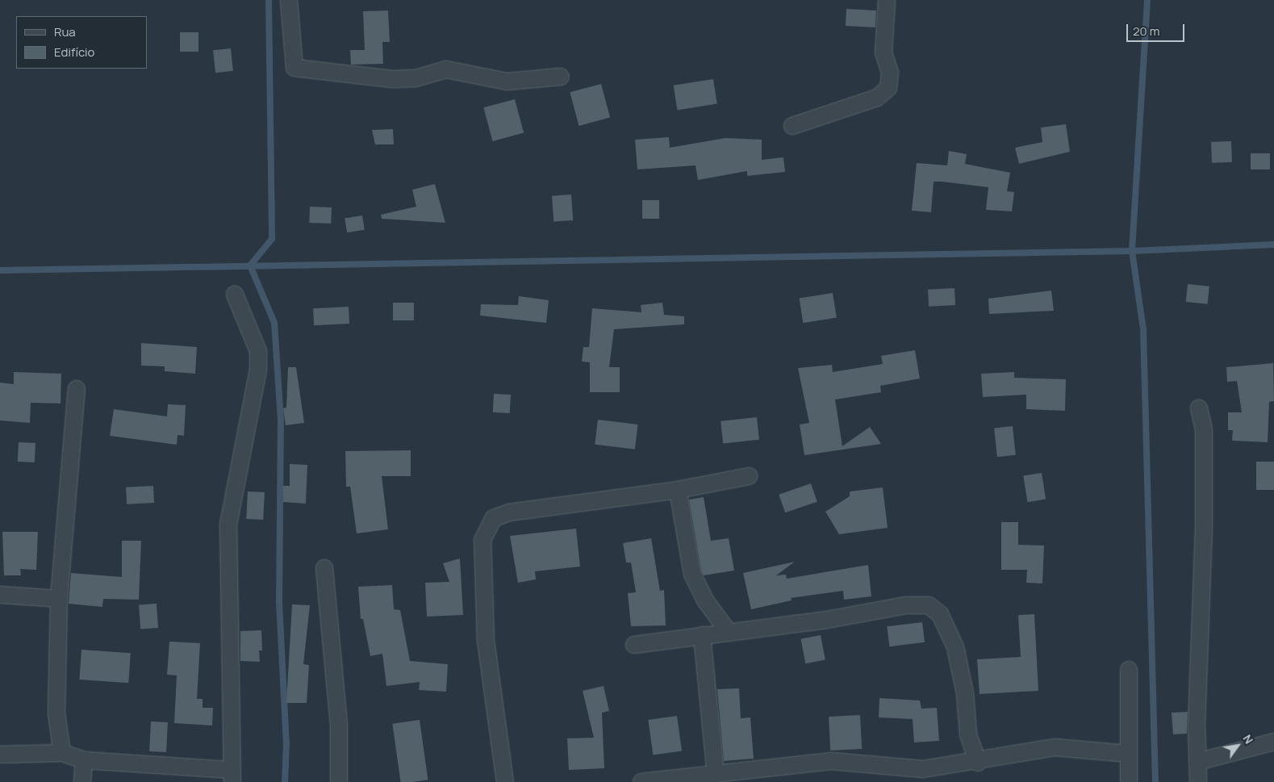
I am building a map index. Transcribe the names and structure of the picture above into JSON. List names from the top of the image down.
{
  "legend": ["Rua", "Edifício"],
  "scale_bar": "20 m",
  "north": "top right"
}
